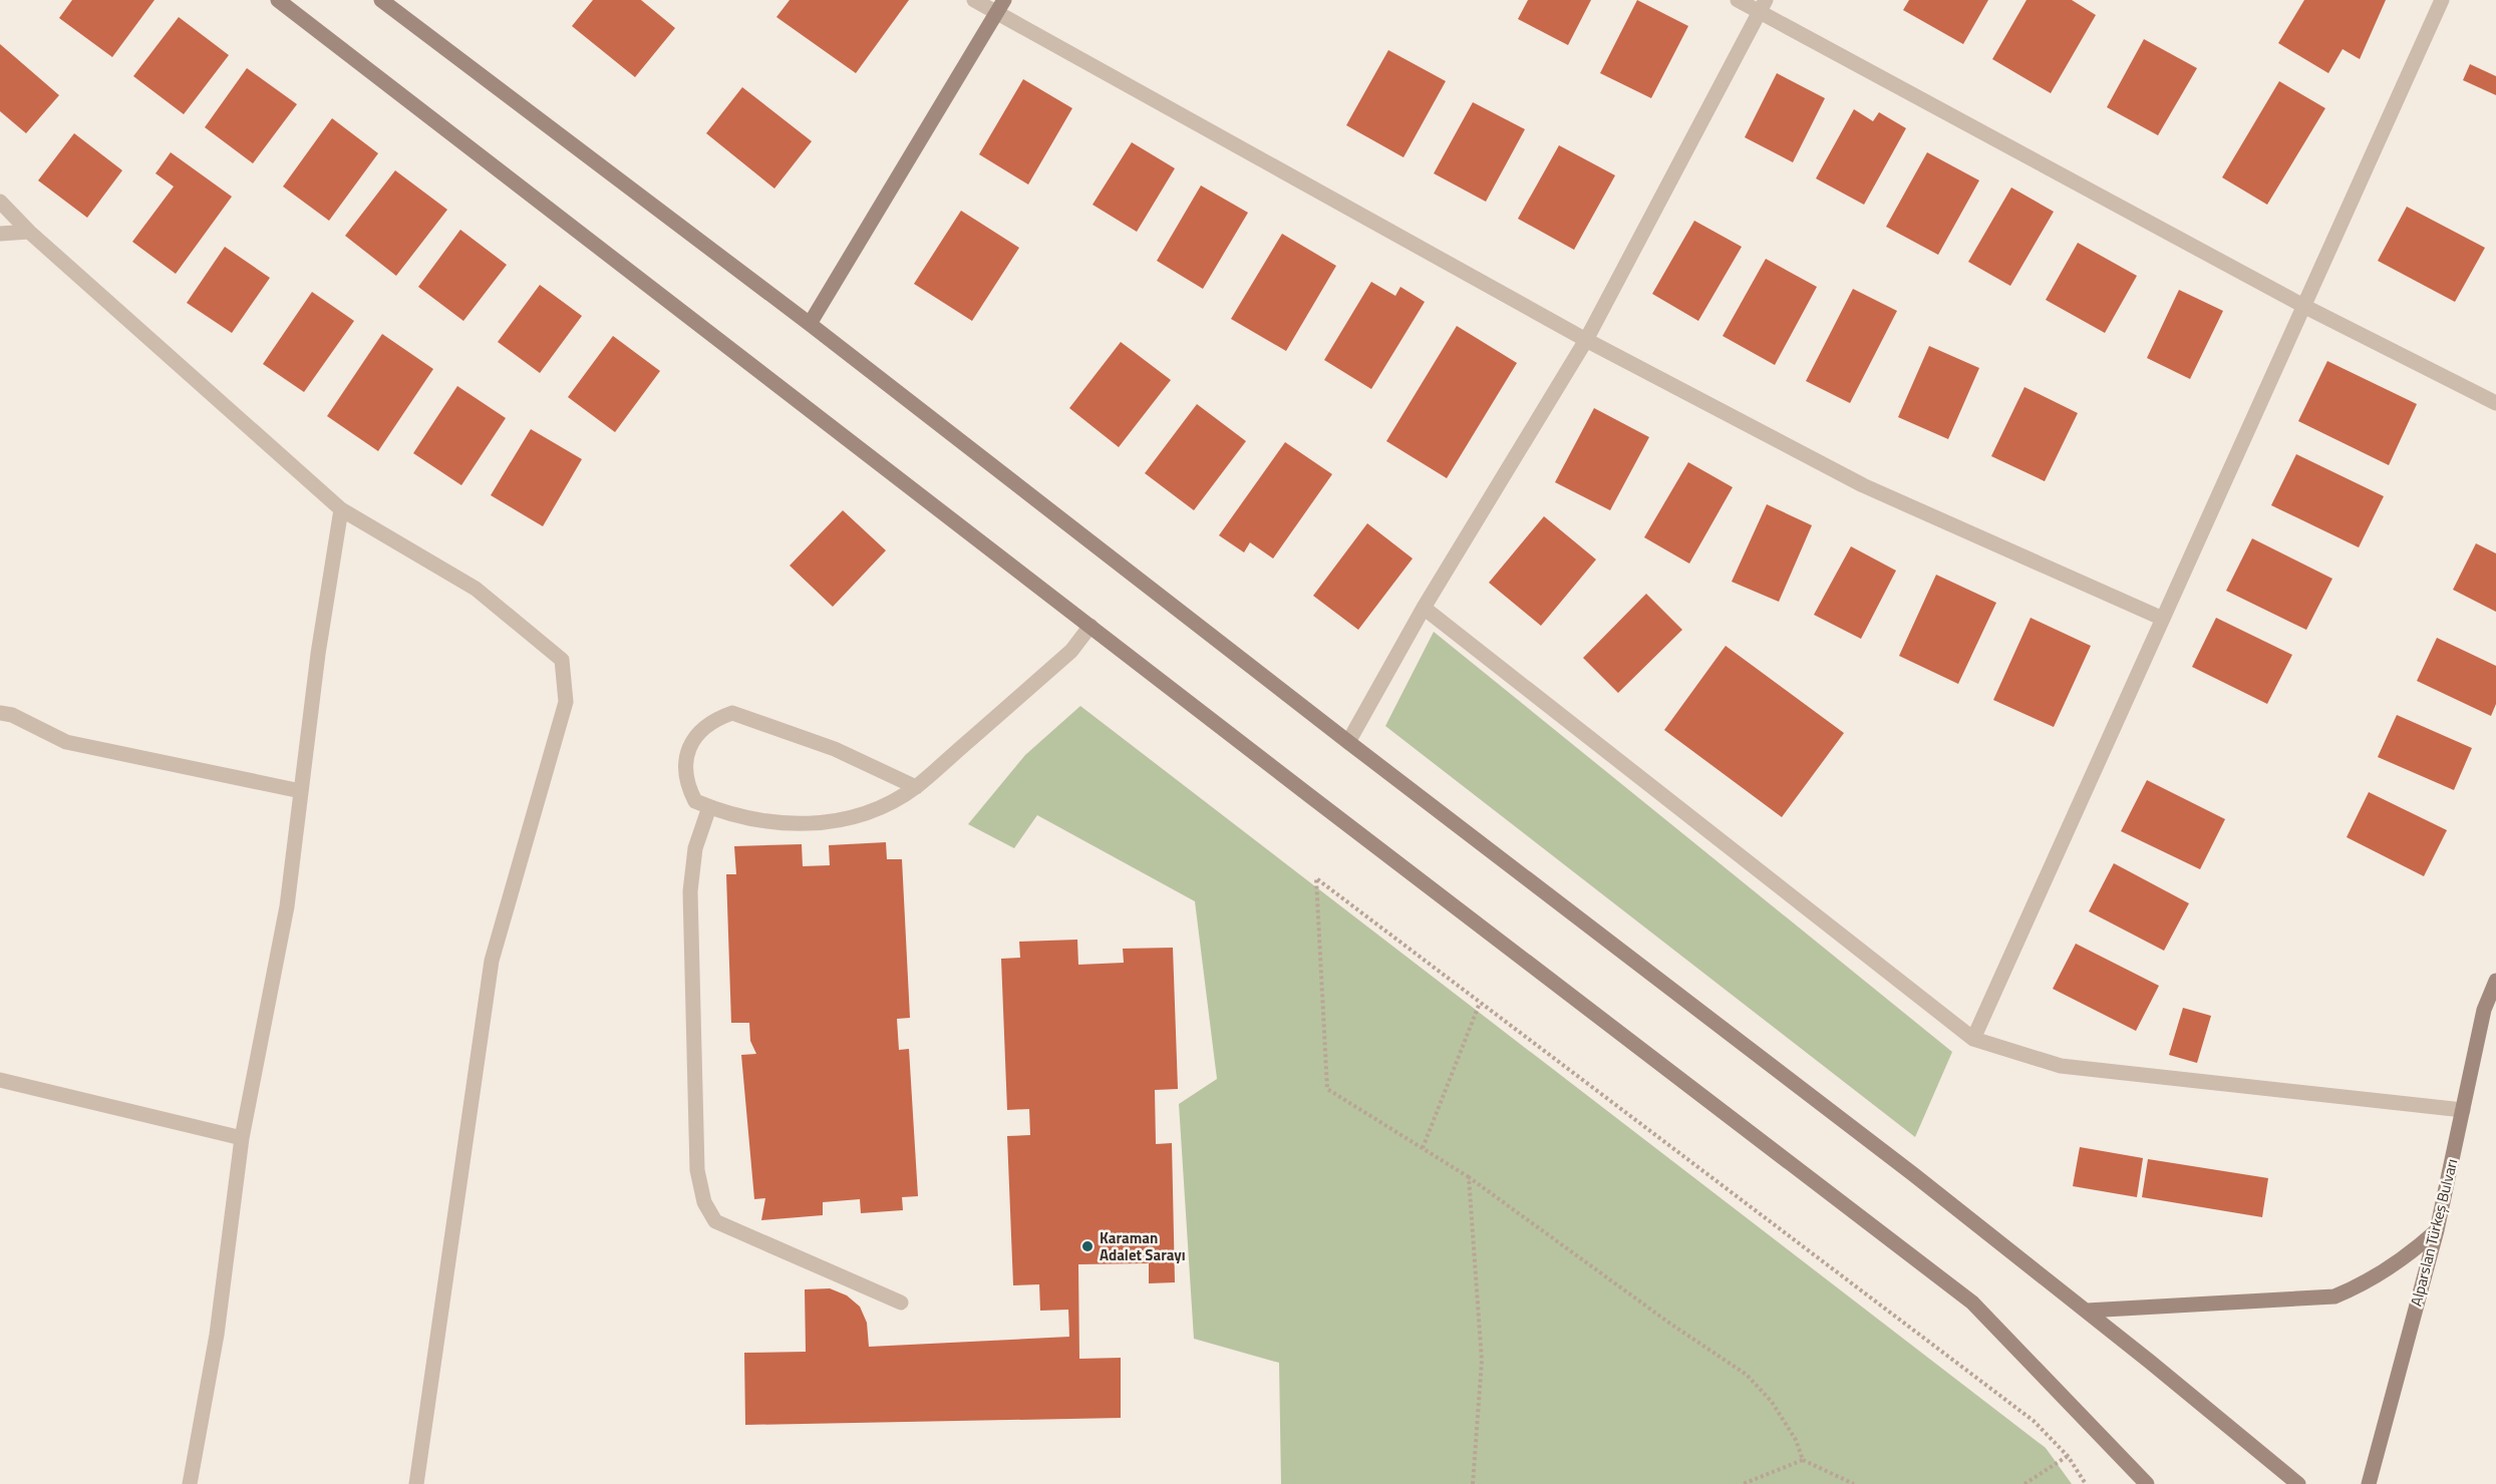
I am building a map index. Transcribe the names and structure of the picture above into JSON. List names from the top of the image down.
{
  "streets": {
    "main road": ["Alparslan Türkeş Bulvarı"]
  },
  "places": ["Karaman Adalet Sarayı"]
}
